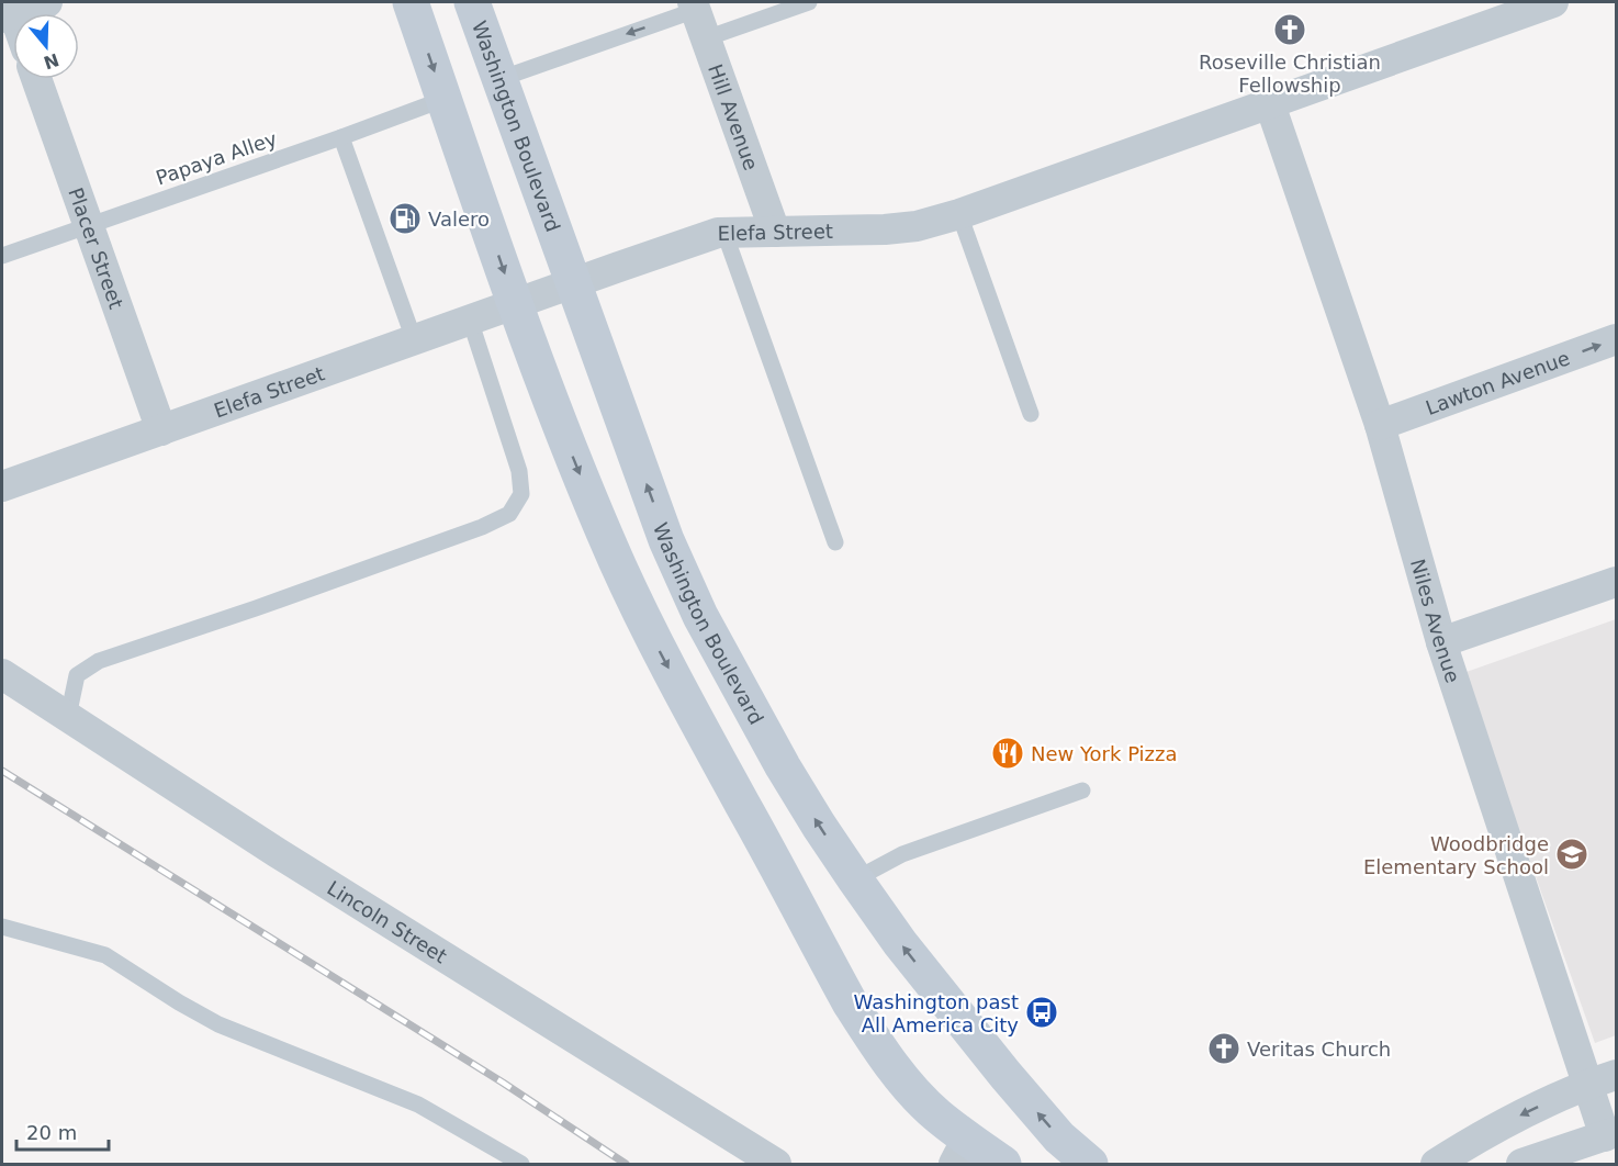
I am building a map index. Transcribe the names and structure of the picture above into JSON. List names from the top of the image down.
{
  "streets": {
    "main road": ["Washington Boulevard"],
    "street": [
      "Hill Avenue",
      "Elefa Street",
      "Placer Street",
      "Lawton Avenue",
      "Niles Avenue",
      "Lincoln Street"
    ],
    "lane": ["Papaya Alley"]
  },
  "crossings": [
    ["Hill Avenue", "Elefa Street"],
    ["Washington Boulevard", "Elefa Street"],
    ["Papaya Alley", "Placer Street"],
    ["Elefa Street", "Placer Street"],
    ["Elefa Street", "Niles Avenue"],
    ["Lawton Avenue", "Niles Avenue"]
  ],
  "places": {
    "church": ["Roseville Christian Fellowship", "Veritas Church"],
    "fuel station": ["Valero"],
    "restaurant": ["New York Pizza"],
    "school or university": ["Woodbridge Elementary School"],
    "bus stop": ["Washington past All America City"]
  },
  "scale_bar": "20 m",
  "north": "bottom"
}
